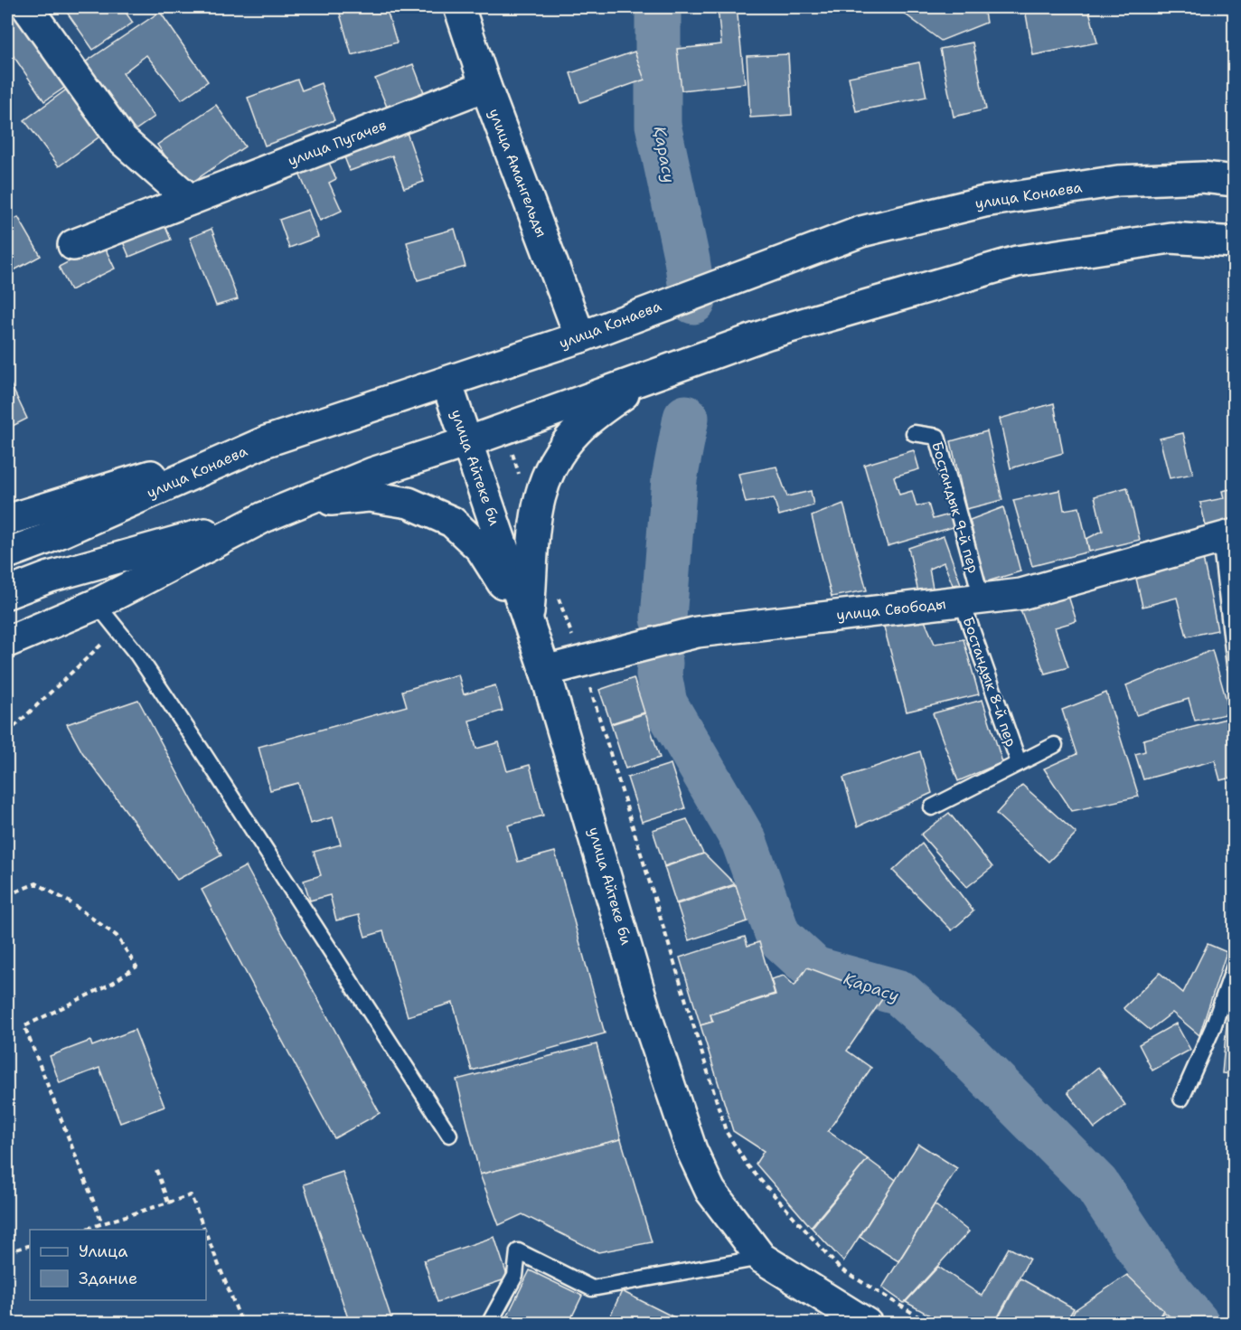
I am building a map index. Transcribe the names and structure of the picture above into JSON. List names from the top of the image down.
{
  "streets": {
    "main road": [
      "улица Пугачев",
      "улица Амангельды",
      "улица Конаева",
      "улица Айтеке би",
      "улица Свободы"
    ],
    "lane": ["Бостандык 9-й пер", "Бостандык 8-й пер"]
  },
  "crossings": [
    ["улица Пугачев", "улица Амангельды"],
    ["улица Амангельды", "улица Конаева"],
    ["улица Конаева", "улица Айтеке би"],
    ["улица Айтеке би", "улица Свободы"],
    ["Бостандык 9-й пер", "улица Свободы"],
    ["Бостандык 9-й пер", "Бостандык 8-й пер"],
    ["улица Свободы", "Бостандык 8-й пер"]
  ],
  "water": ["Қарасу"],
  "legend": ["Улица", "Здание"]
}
